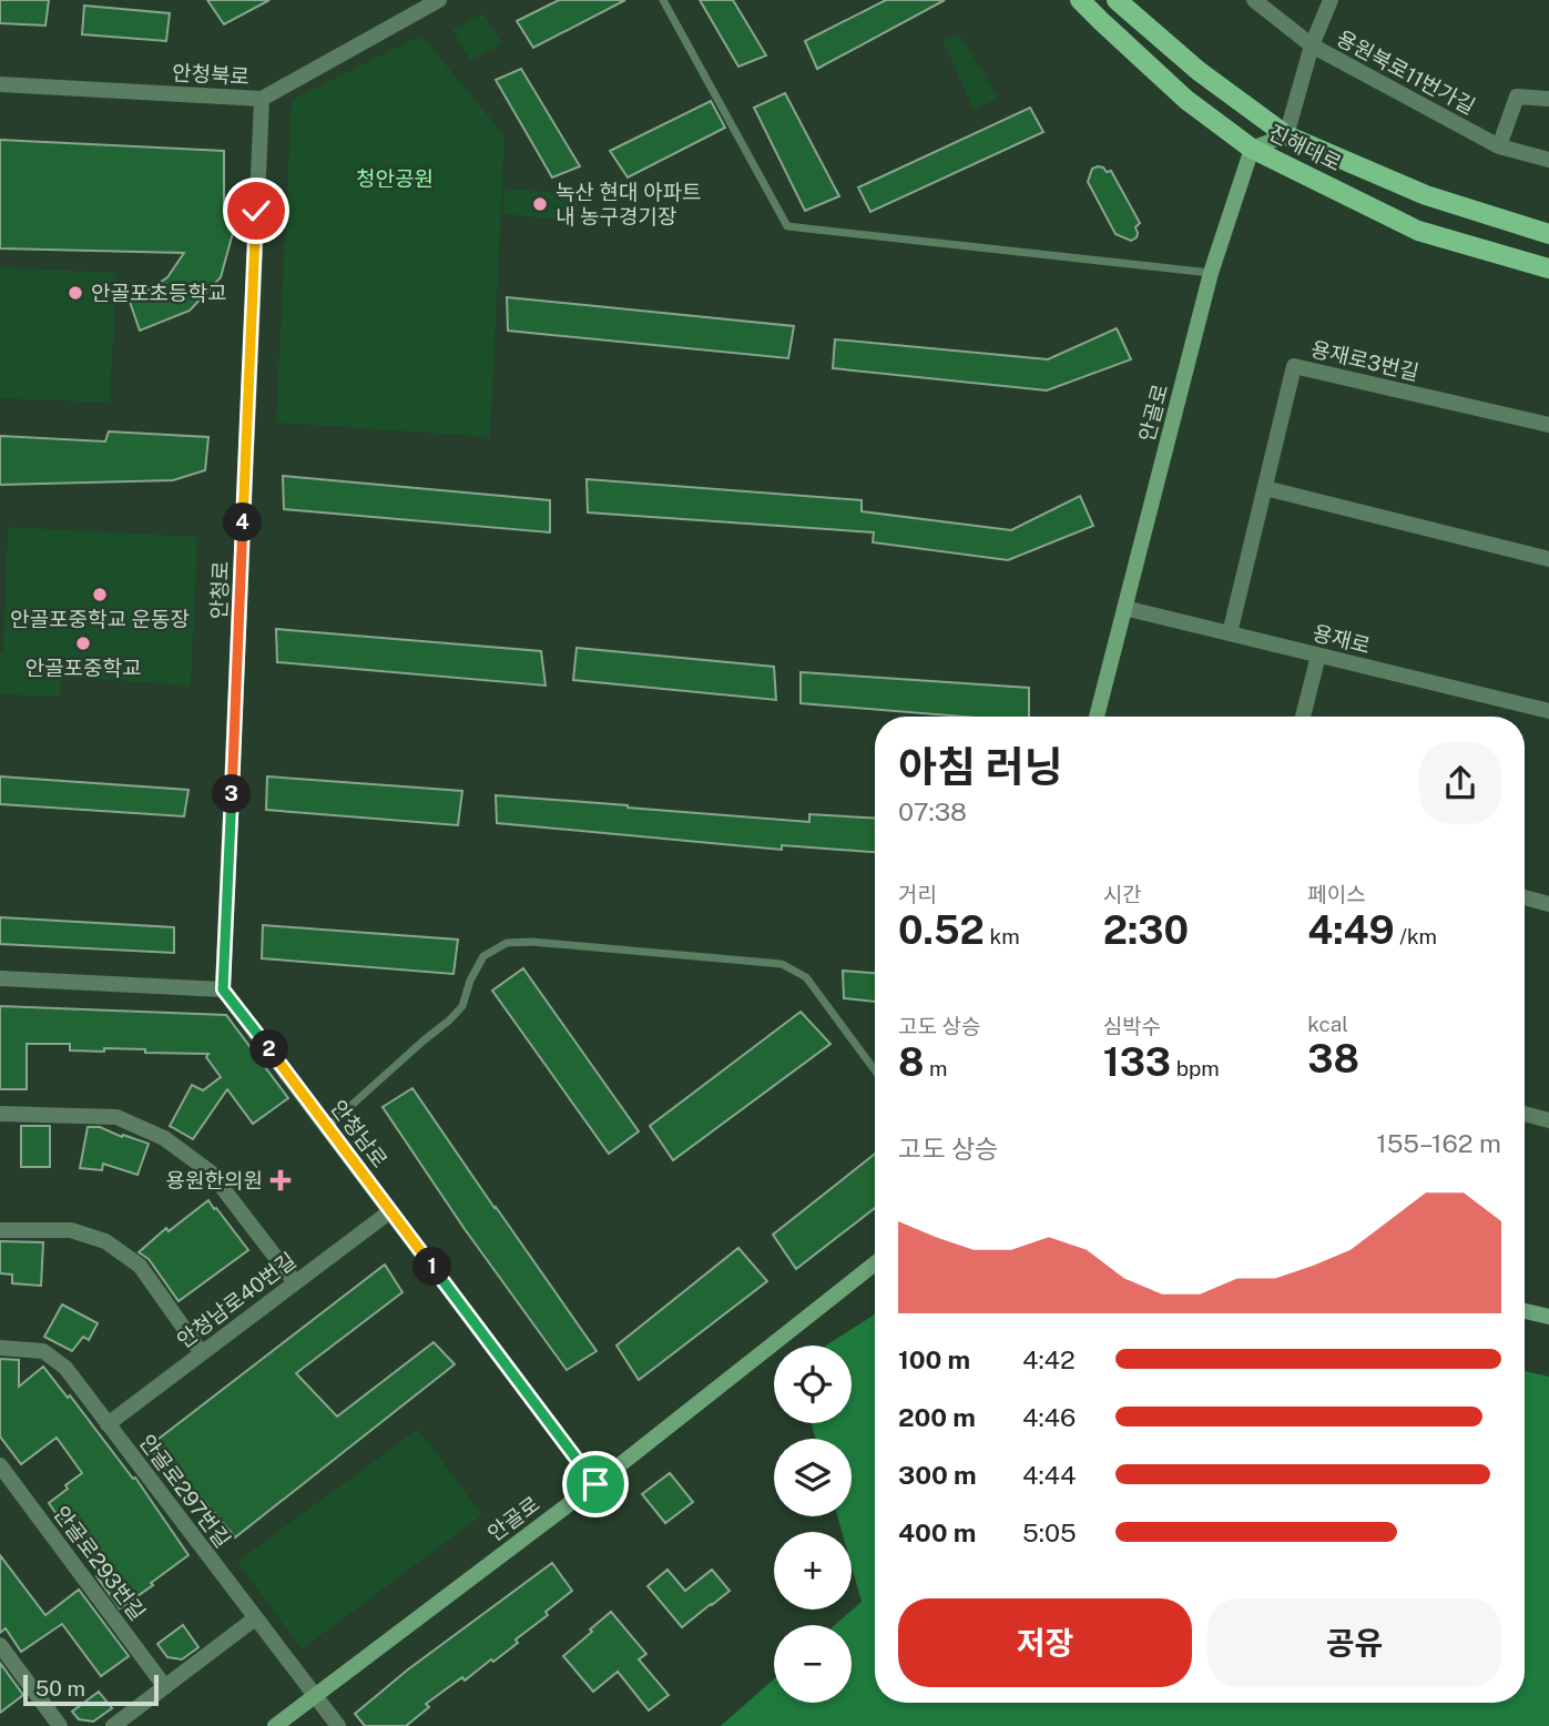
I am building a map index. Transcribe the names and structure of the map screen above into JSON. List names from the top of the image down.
{
  "streets": {
    "main road": ["진해대로", "안골로"],
    "street": [
      "용원북로11번가길",
      "안청북로",
      "용재로3번길",
      "안청로",
      "용재로",
      "안청남로",
      "안청남로40번길",
      "안골로297번길",
      "안골로293번길"
    ]
  },
  "crossings": [
    ["안청북로", "안청로"],
    ["진해대로", "안골로"],
    ["용재로3번길", "용재로"],
    ["안골로", "용재로"],
    ["안골로", "안청남로"],
    ["안골로", "안골로297번길"],
    ["안청로", "안청남로"],
    ["안청남로", "안청남로40번길"],
    ["안청남로40번길", "안골로297번길"]
  ],
  "parks": ["청안공원"],
  "places": {
    "other": [
      "녹산 현대 아파트 내 농구경기장",
      "안골포초등학교",
      "안골포중학교 운동장",
      "안골포중학교"
    ],
    "health": ["용원한의원"]
  },
  "scale_bar": "50 m",
  "page": {
    "pins": [
      "4",
      "3",
      "2",
      "1"
    ],
    "heading": ["아침 러닝", "07:38"],
    "stats": [
      ["거리", "0.52 km"],
      ["시간", "2:30"],
      ["페이스", "4:49 /km"],
      ["고도 상승", "8 m"],
      ["심박수", "133 bpm"],
      ["kcal", "38"]
    ],
    "chart": ["고도 상승", "155–162 m"],
    "list": [
      {
        "name": "100 m",
        "note": "4:42"
      },
      {
        "name": "200 m",
        "note": "4:46"
      },
      {
        "name": "300 m",
        "note": "4:44"
      },
      {
        "name": "400 m",
        "note": "5:05"
      }
    ],
    "map_buttons": ["+", "−"],
    "buttons": ["저장", "공유"],
    "scale": "50 m"
  }
}
